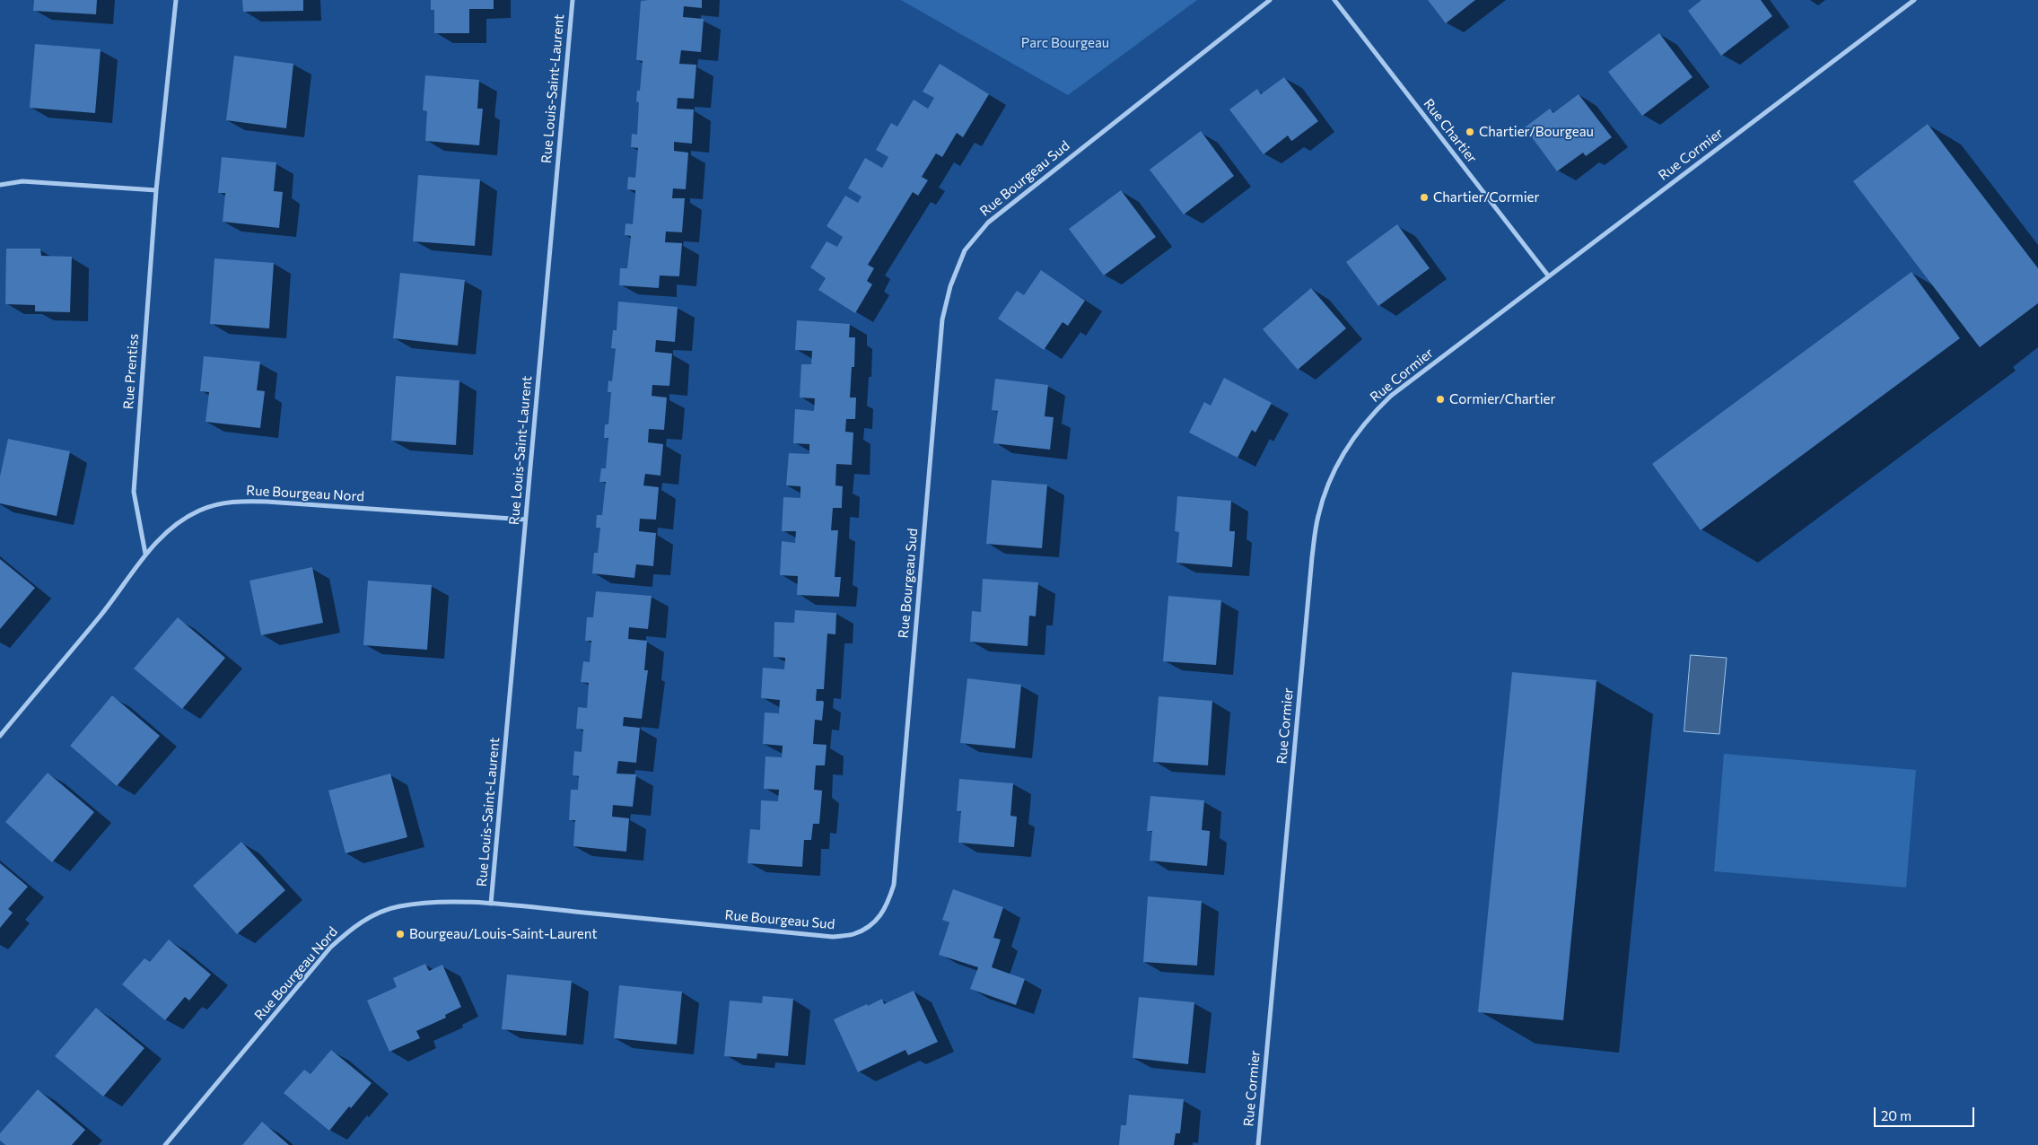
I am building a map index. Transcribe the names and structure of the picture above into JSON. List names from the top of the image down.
{
  "streets": {
    "street": [
      "Rue Louis-Saint-Laurent",
      "Rue Chartier",
      "Rue Cormier",
      "Rue Bourgeau Sud",
      "Rue Prentiss",
      "Rue Bourgeau Nord"
    ]
  },
  "crossings": [
    ["Rue Louis-Saint-Laurent", "Rue Bourgeau Sud"],
    ["Rue Louis-Saint-Laurent", "Rue Bourgeau Nord"],
    ["Rue Chartier", "Rue Cormier"],
    ["Rue Bourgeau Sud", "Rue Bourgeau Nord"],
    ["Rue Prentiss", "Rue Bourgeau Nord"]
  ],
  "parks": ["Parc Bourgeau"],
  "places": [
    "Chartier/Bourgeau",
    "Chartier/Cormier",
    "Cormier/Chartier",
    "Bourgeau/Louis-Saint-Laurent"
  ],
  "scale_bar": "20 m"
}
